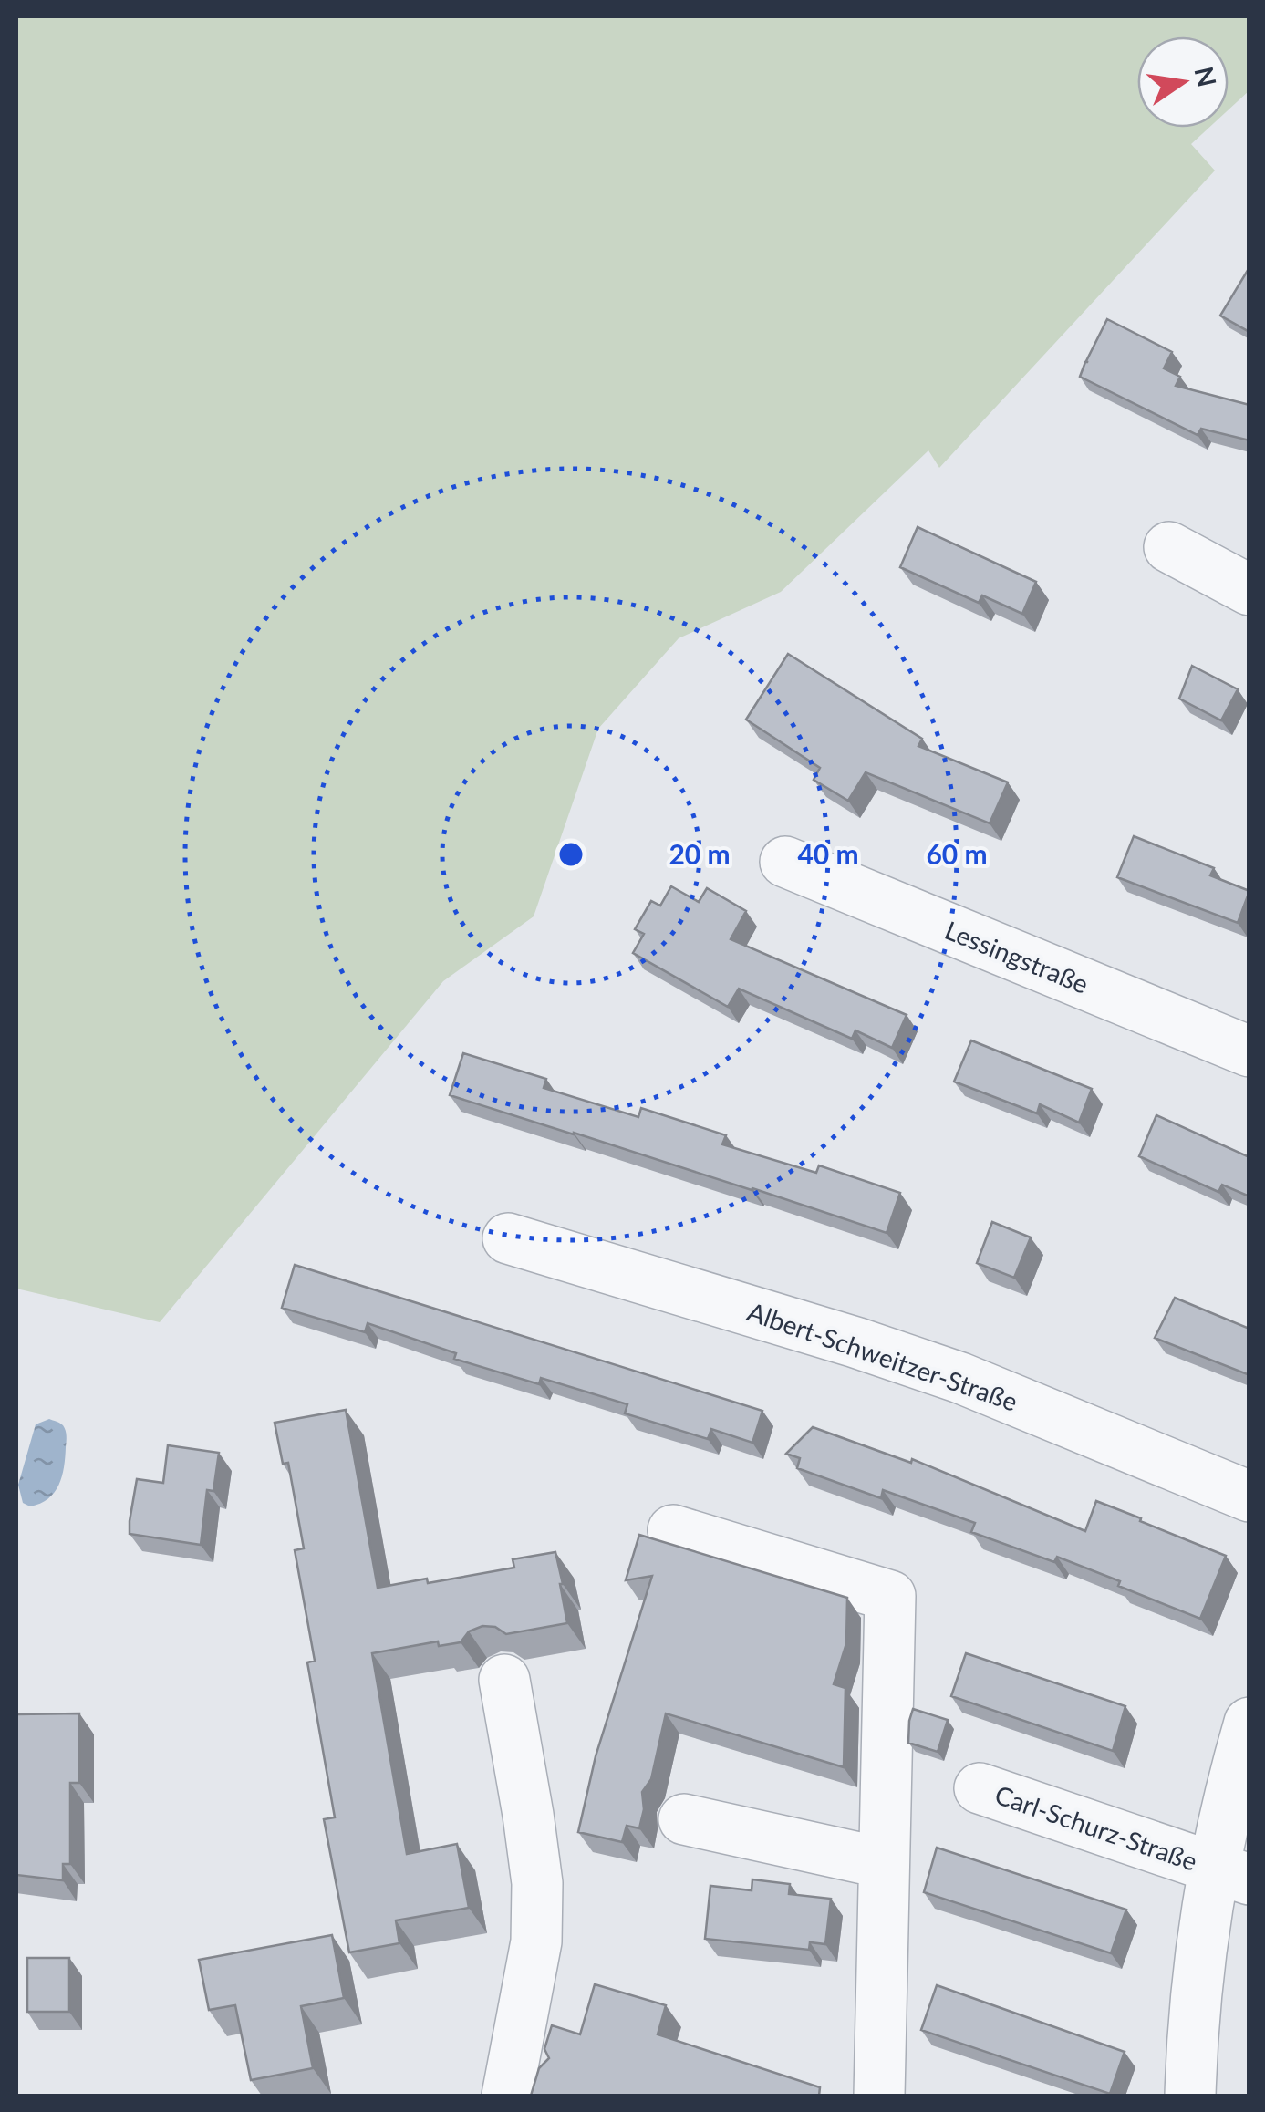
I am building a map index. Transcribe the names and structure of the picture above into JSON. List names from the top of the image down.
{
  "streets": {
    "street": ["Lessingstraße", "Albert-Schweitzer-Straße", "Carl-Schurz-Straße"]
  },
  "north": "right",
  "rings": ["20 m", "40 m", "60 m"]
}
